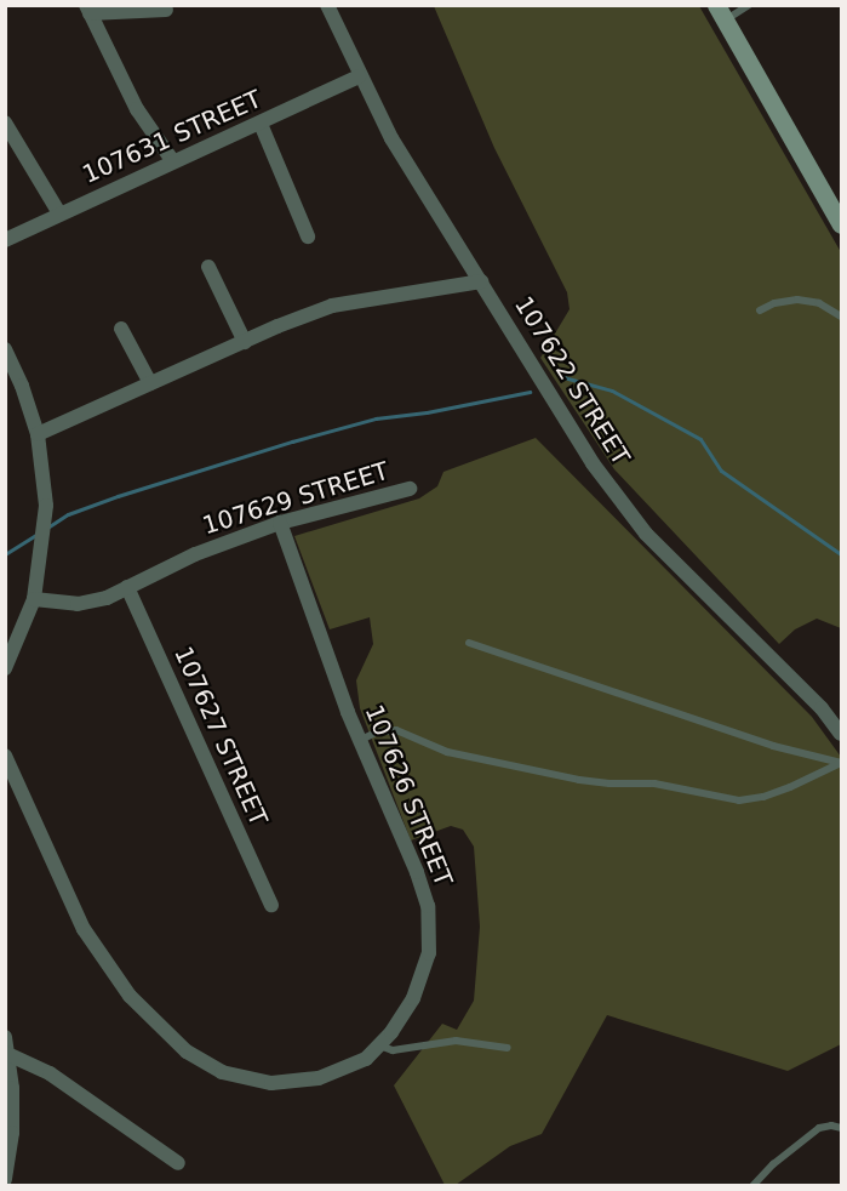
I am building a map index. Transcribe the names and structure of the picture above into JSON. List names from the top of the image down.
{
  "streets": {
    "street": [
      "107631 STREET",
      "107622 STREET",
      "107629 STREET",
      "107627 STREET",
      "107626 STREET"
    ]
  },
  "crossings": [
    ["107631 STREET", "107622 STREET"],
    ["107629 STREET", "107627 STREET"],
    ["107629 STREET", "107626 STREET"]
  ]
}
